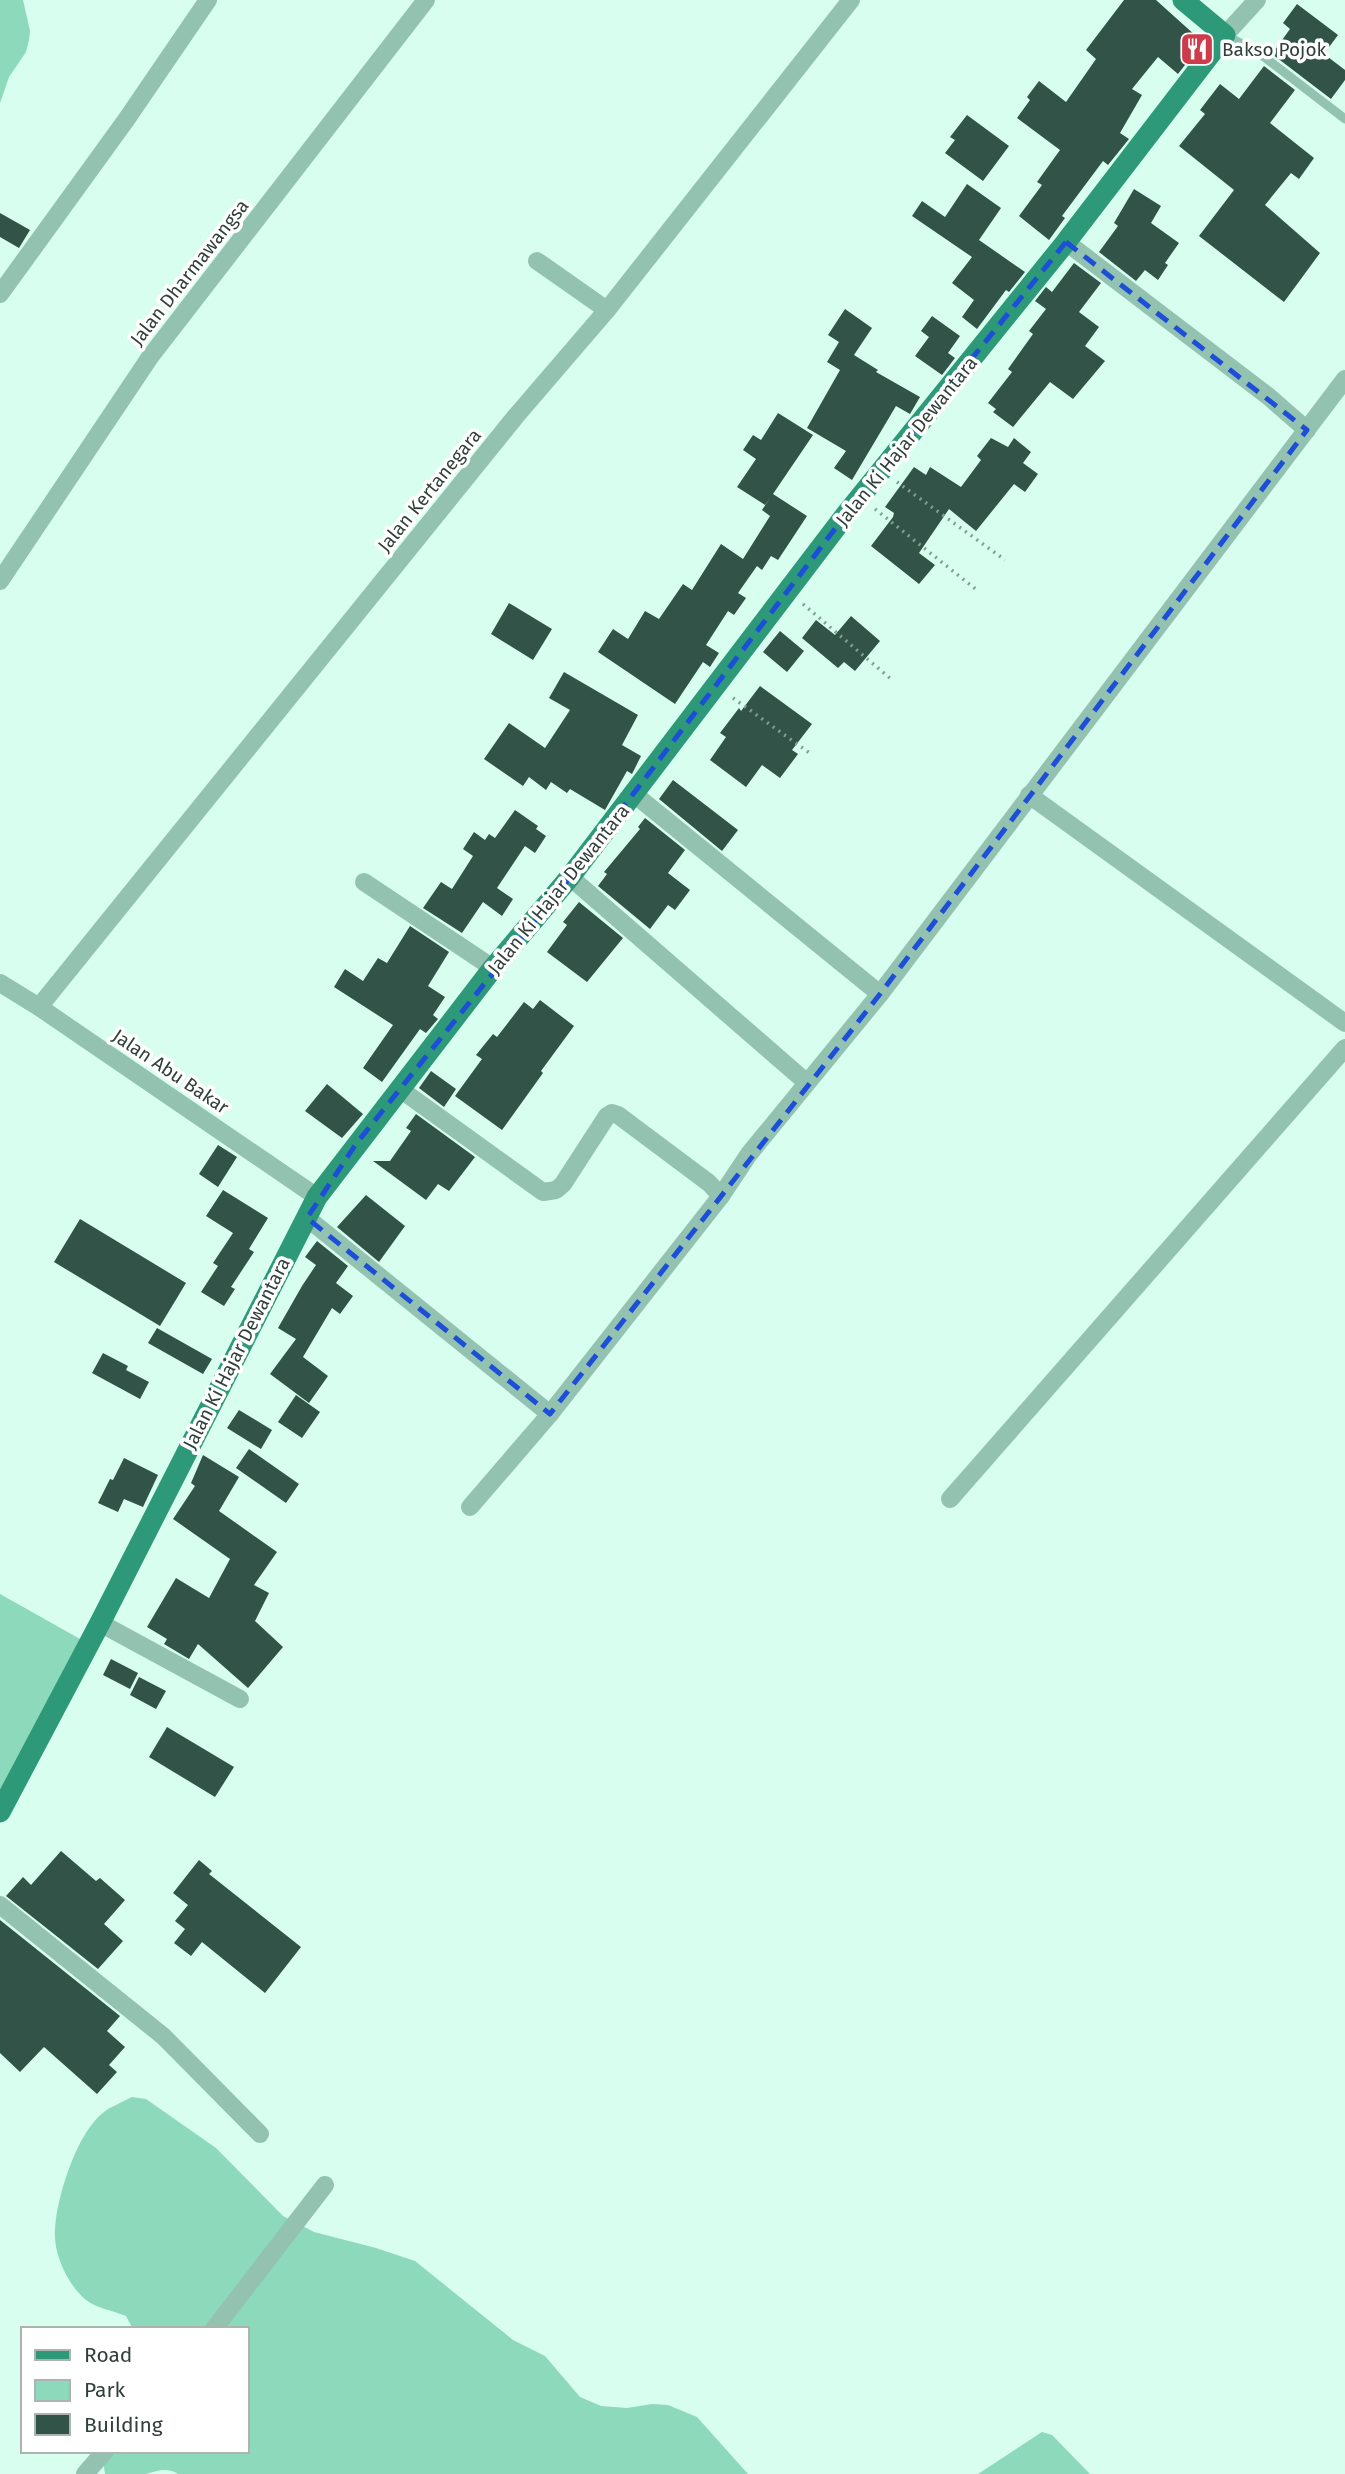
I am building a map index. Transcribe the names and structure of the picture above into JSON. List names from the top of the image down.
{
  "streets": {
    "main road": ["Jalan Ki Hajar Dewantara"],
    "street": ["Jalan Dharmawangsa", "Jalan Kertanegara", "Jalan Abu Bakar"]
  },
  "crossings": [
    ["Jalan Ki Hajar Dewantara", "Jalan Abu Bakar"],
    ["Jalan Kertanegara", "Jalan Abu Bakar"]
  ],
  "places": {
    "restaurant": ["Bakso Pojok"]
  },
  "legend": ["Road", "Park", "Building"]
}
